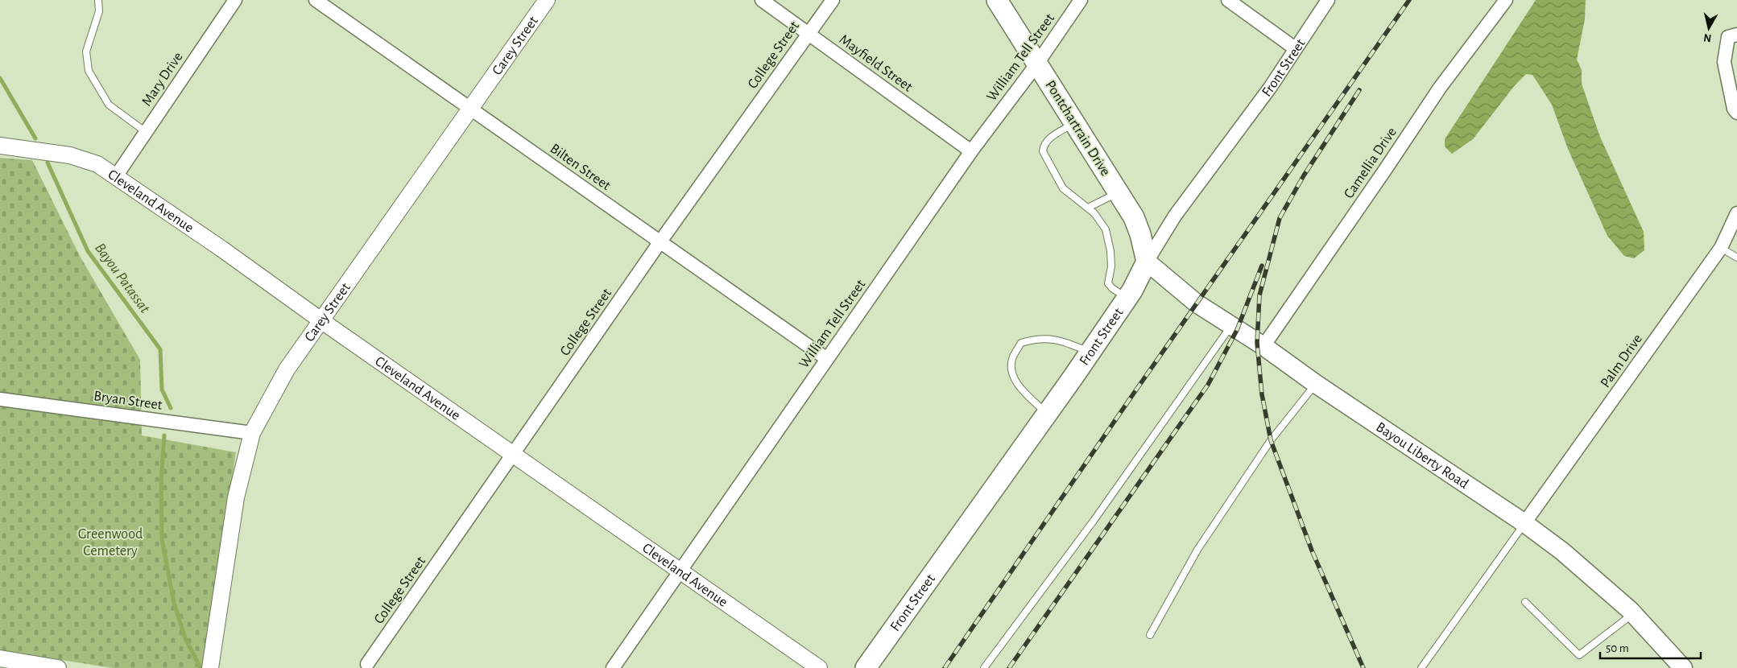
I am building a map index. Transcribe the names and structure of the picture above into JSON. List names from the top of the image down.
{
  "streets": {
    "main road": ["Front Street", "Pontchartrain Drive", "Bayou Liberty Road"],
    "street": [
      "Carey Street",
      "College Street",
      "William Tell Street",
      "Mayfield Street",
      "Mary Drive",
      "Camellia Drive",
      "Bilten Street",
      "Cleveland Avenue",
      "Palm Drive",
      "Bryan Street"
    ]
  },
  "crossings": [
    ["Carey Street", "Bilten Street"],
    ["Carey Street", "Cleveland Avenue"],
    ["Carey Street", "Bryan Street"],
    ["College Street", "Mayfield Street"],
    ["College Street", "Bilten Street"],
    ["College Street", "Cleveland Avenue"],
    ["William Tell Street", "Mayfield Street"],
    ["William Tell Street", "Pontchartrain Drive"],
    ["William Tell Street", "Bilten Street"],
    ["William Tell Street", "Cleveland Avenue"],
    ["Front Street", "Pontchartrain Drive"],
    ["Front Street", "Bayou Liberty Road"],
    ["Mary Drive", "Cleveland Avenue"],
    ["Pontchartrain Drive", "Bayou Liberty Road"],
    ["Camellia Drive", "Bayou Liberty Road"],
    ["Palm Drive", "Bayou Liberty Road"]
  ],
  "water": ["Bayou Patassat"],
  "parks": ["Greenwood Cemetery"],
  "scale_bar": "50 m",
  "north": "bottom"
}
